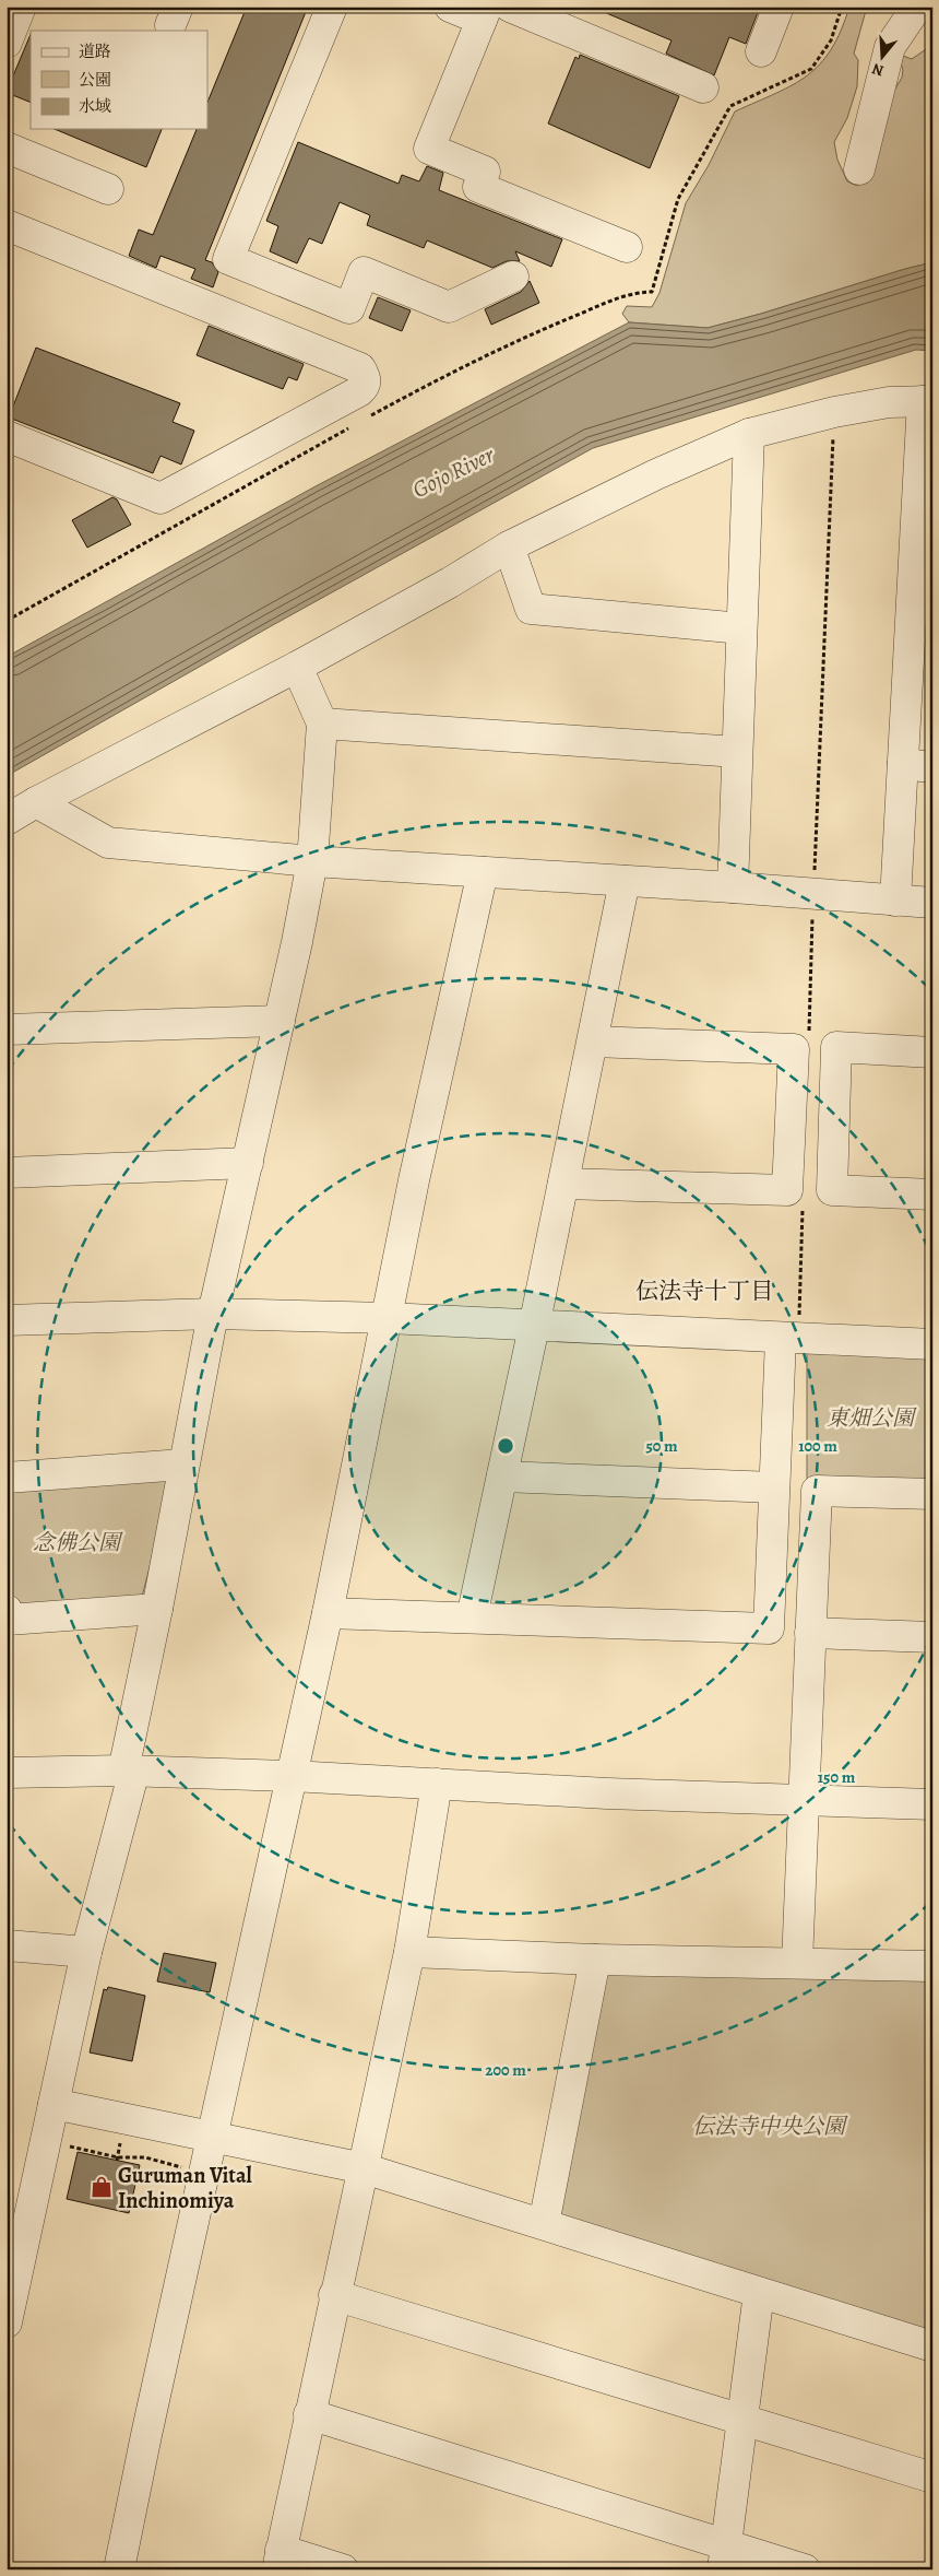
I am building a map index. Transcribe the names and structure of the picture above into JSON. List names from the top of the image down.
{
  "districts": ["伝法寺十丁目"],
  "water": ["Gojo River"],
  "parks": ["東畑公園", "念佛公園", "伝法寺中央公園"],
  "places": {
    "shop": ["Guruman Vital Inchinomiya"]
  },
  "legend": ["道路", "公園", "水域"],
  "north": "bottom",
  "rings": [
    "50 m",
    "100 m",
    "150 m",
    "200 m"
  ]
}
